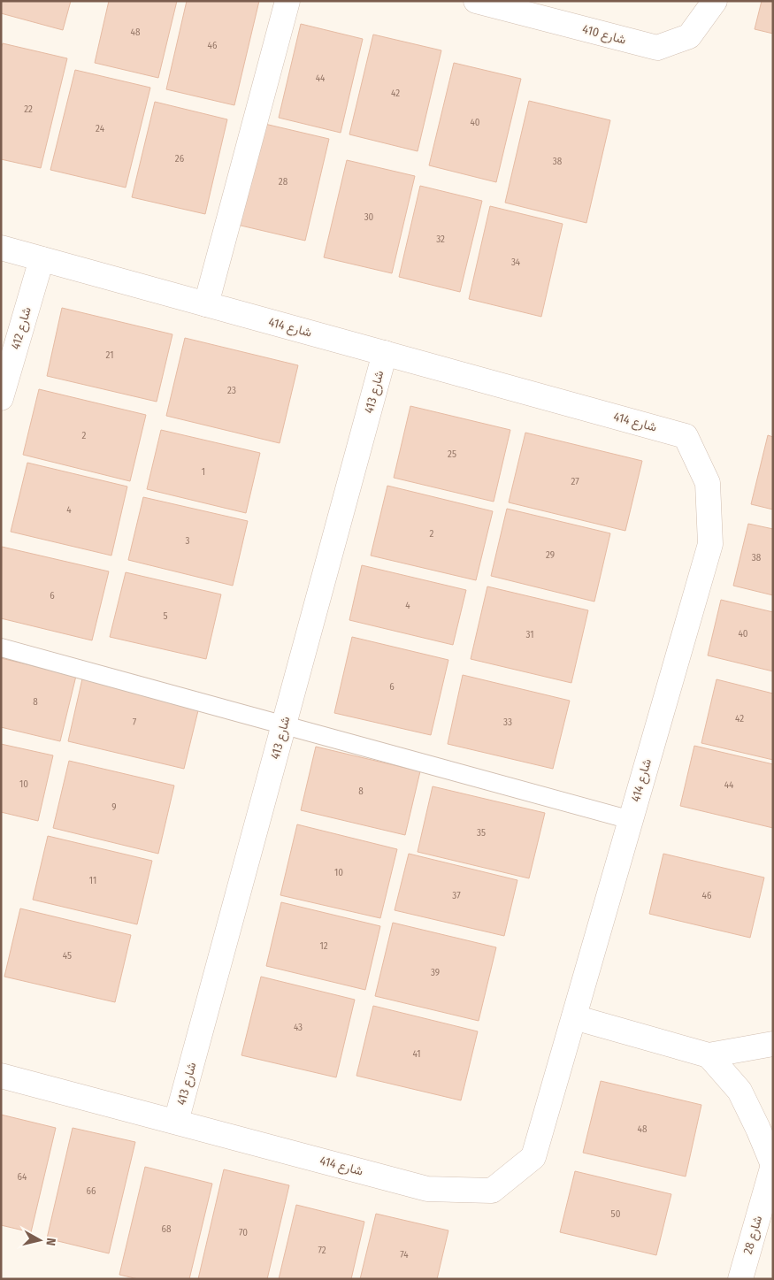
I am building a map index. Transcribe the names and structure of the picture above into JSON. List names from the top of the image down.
{
  "streets": {
    "street": [
      "شارع 410",
      "شارع 414",
      "شارع 412",
      "شارع 413",
      "شارع 28"
    ]
  },
  "crossings": [
    ["شارع 414", "شارع 412"],
    ["شارع 414", "شارع 413"]
  ],
  "house_numbers": [
    "48",
    "46",
    "44",
    "42",
    "22",
    "40",
    "24",
    "26",
    "38",
    "28",
    "30",
    "32",
    "34",
    "21",
    "23",
    "2",
    "25",
    "1",
    "27",
    "4",
    "2",
    "3",
    "29",
    "38",
    "6",
    "4",
    "5",
    "40",
    "31",
    "6",
    "8",
    "42",
    "7",
    "33",
    "10",
    "44",
    "8",
    "9",
    "35",
    "10",
    "11",
    "37",
    "46",
    "12",
    "45",
    "39",
    "43",
    "41",
    "48",
    "64",
    "66",
    "50",
    "68",
    "70",
    "72",
    "74"
  ],
  "north": "right"
}
